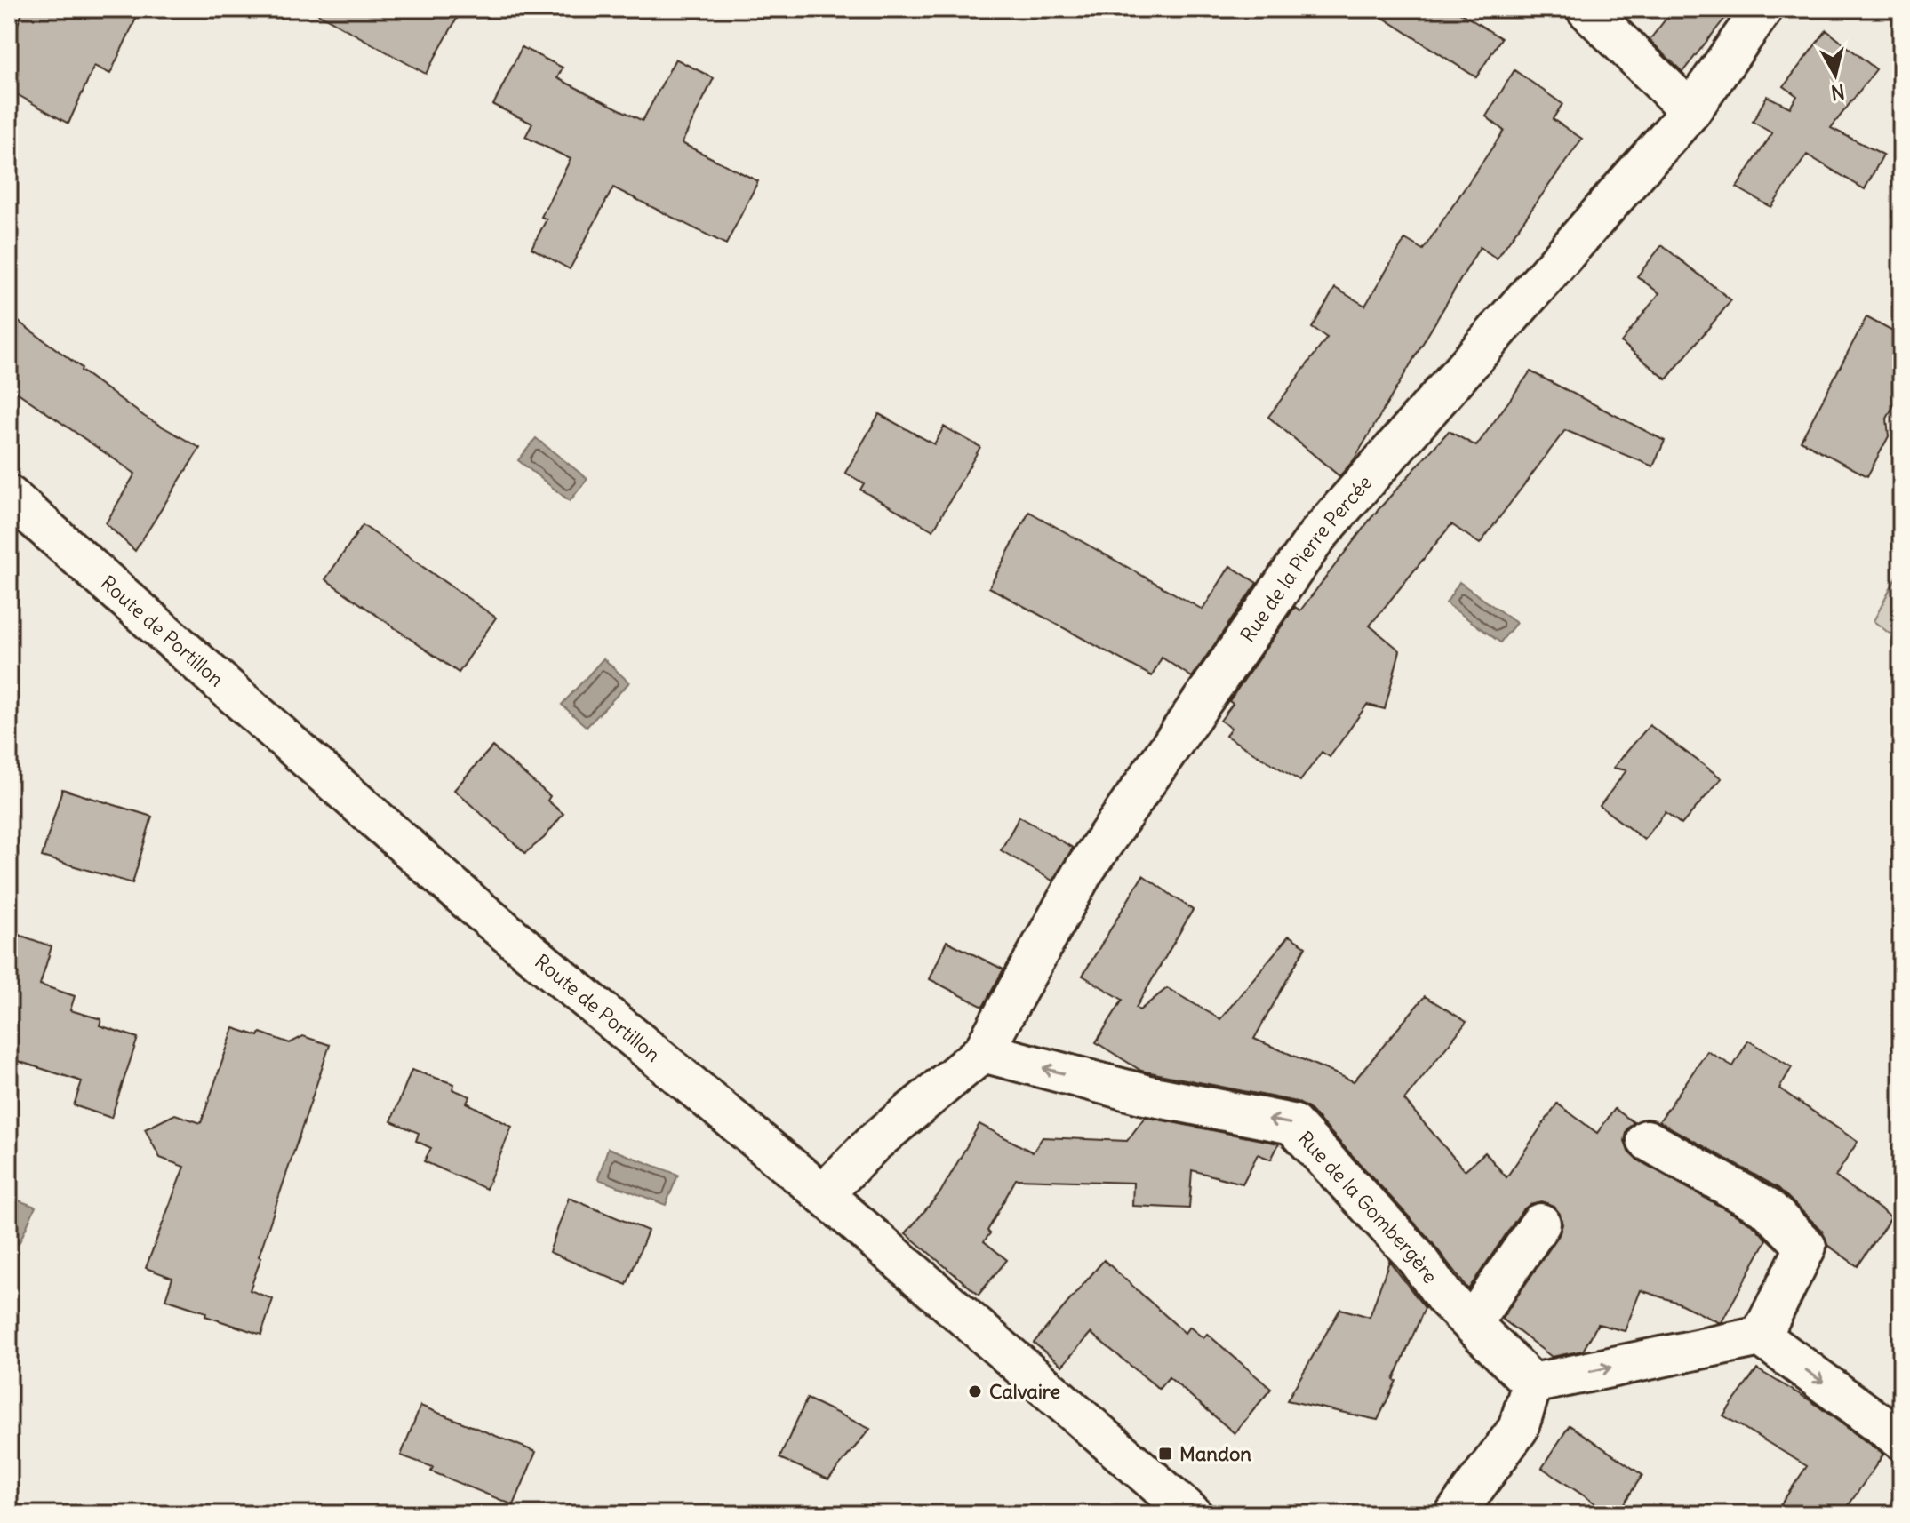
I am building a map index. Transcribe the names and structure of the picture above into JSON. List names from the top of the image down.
{
  "streets": {
    "street": ["Rue de la Pierre Percée", "Route de Portillon", "Rue de la Gombergère"]
  },
  "crossings": [
    ["Rue de la Pierre Percée", "Rue de la Gombergère"]
  ],
  "one_way": ["Rue de la Gombergère"],
  "places": {
    "other": ["Calvaire"],
    "transit": ["Mandon"]
  },
  "north": "bottom"
}
